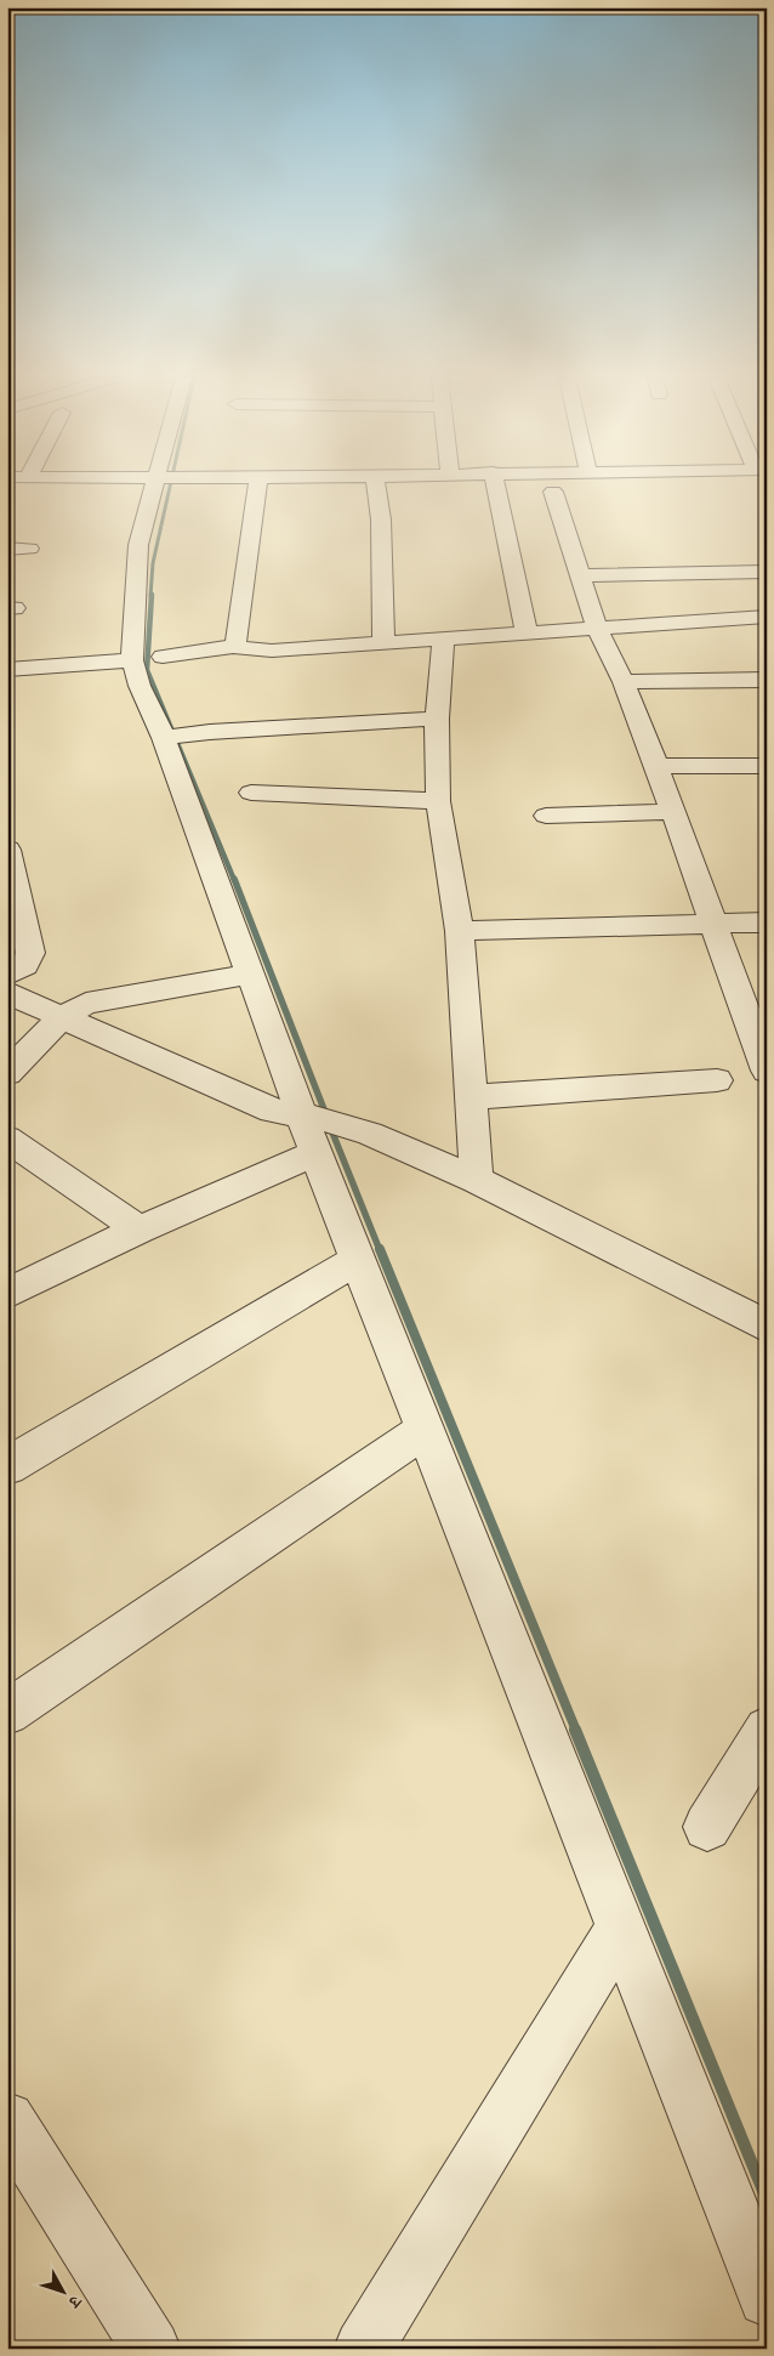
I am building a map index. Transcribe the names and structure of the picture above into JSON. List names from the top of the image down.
{
  "north": "bottom right"
}
